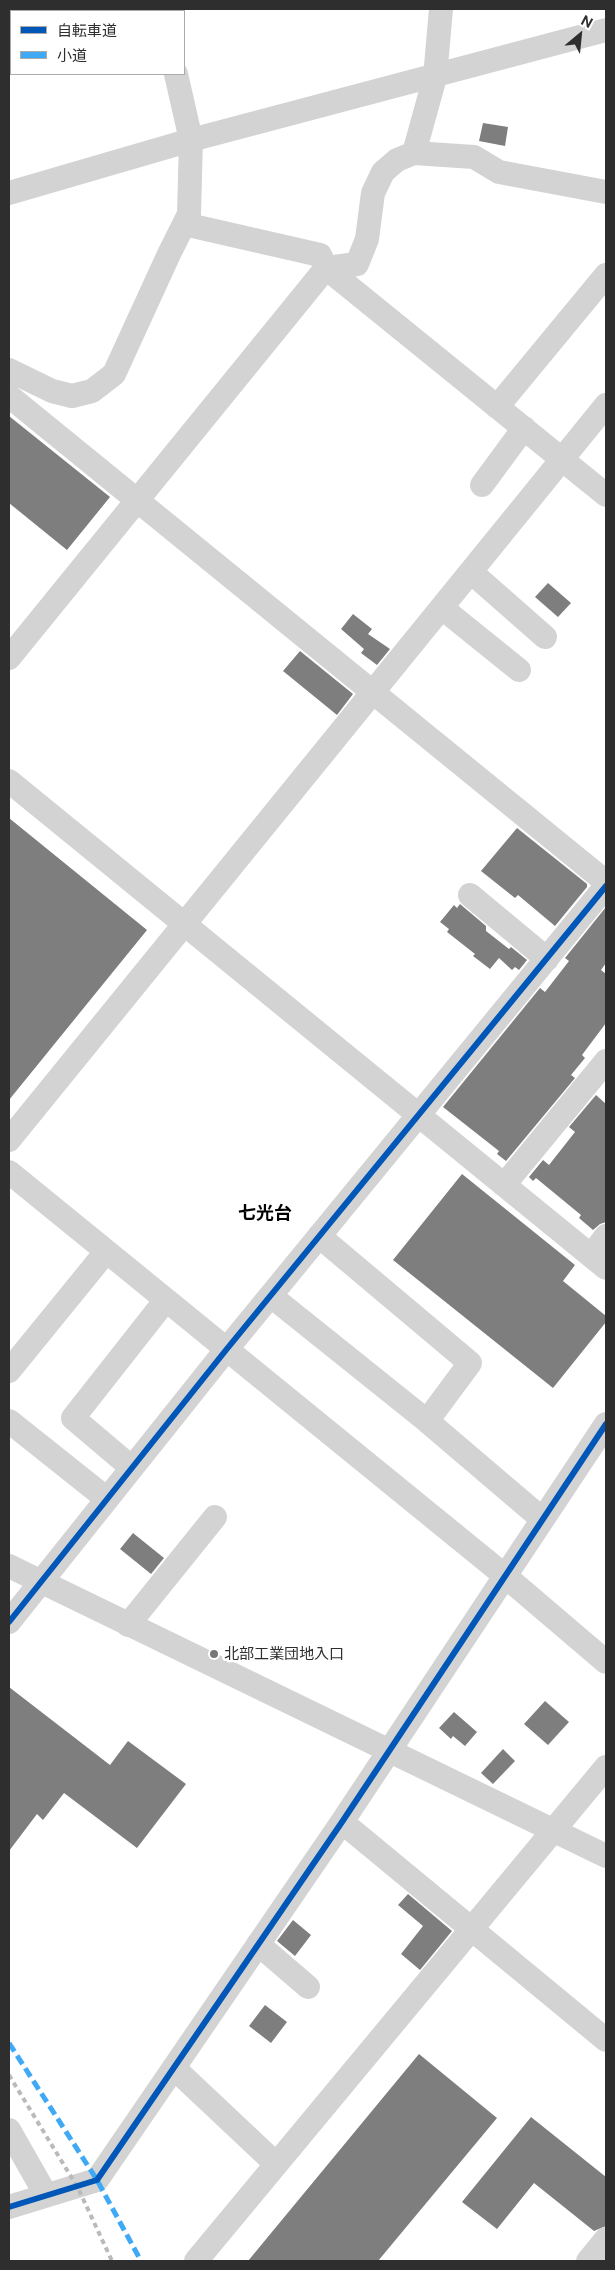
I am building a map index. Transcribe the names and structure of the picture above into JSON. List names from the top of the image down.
{
  "districts": ["七光台"],
  "places": ["北部工業団地入口"],
  "legend": ["自転車道", "小道"],
  "north": "top right"
}
